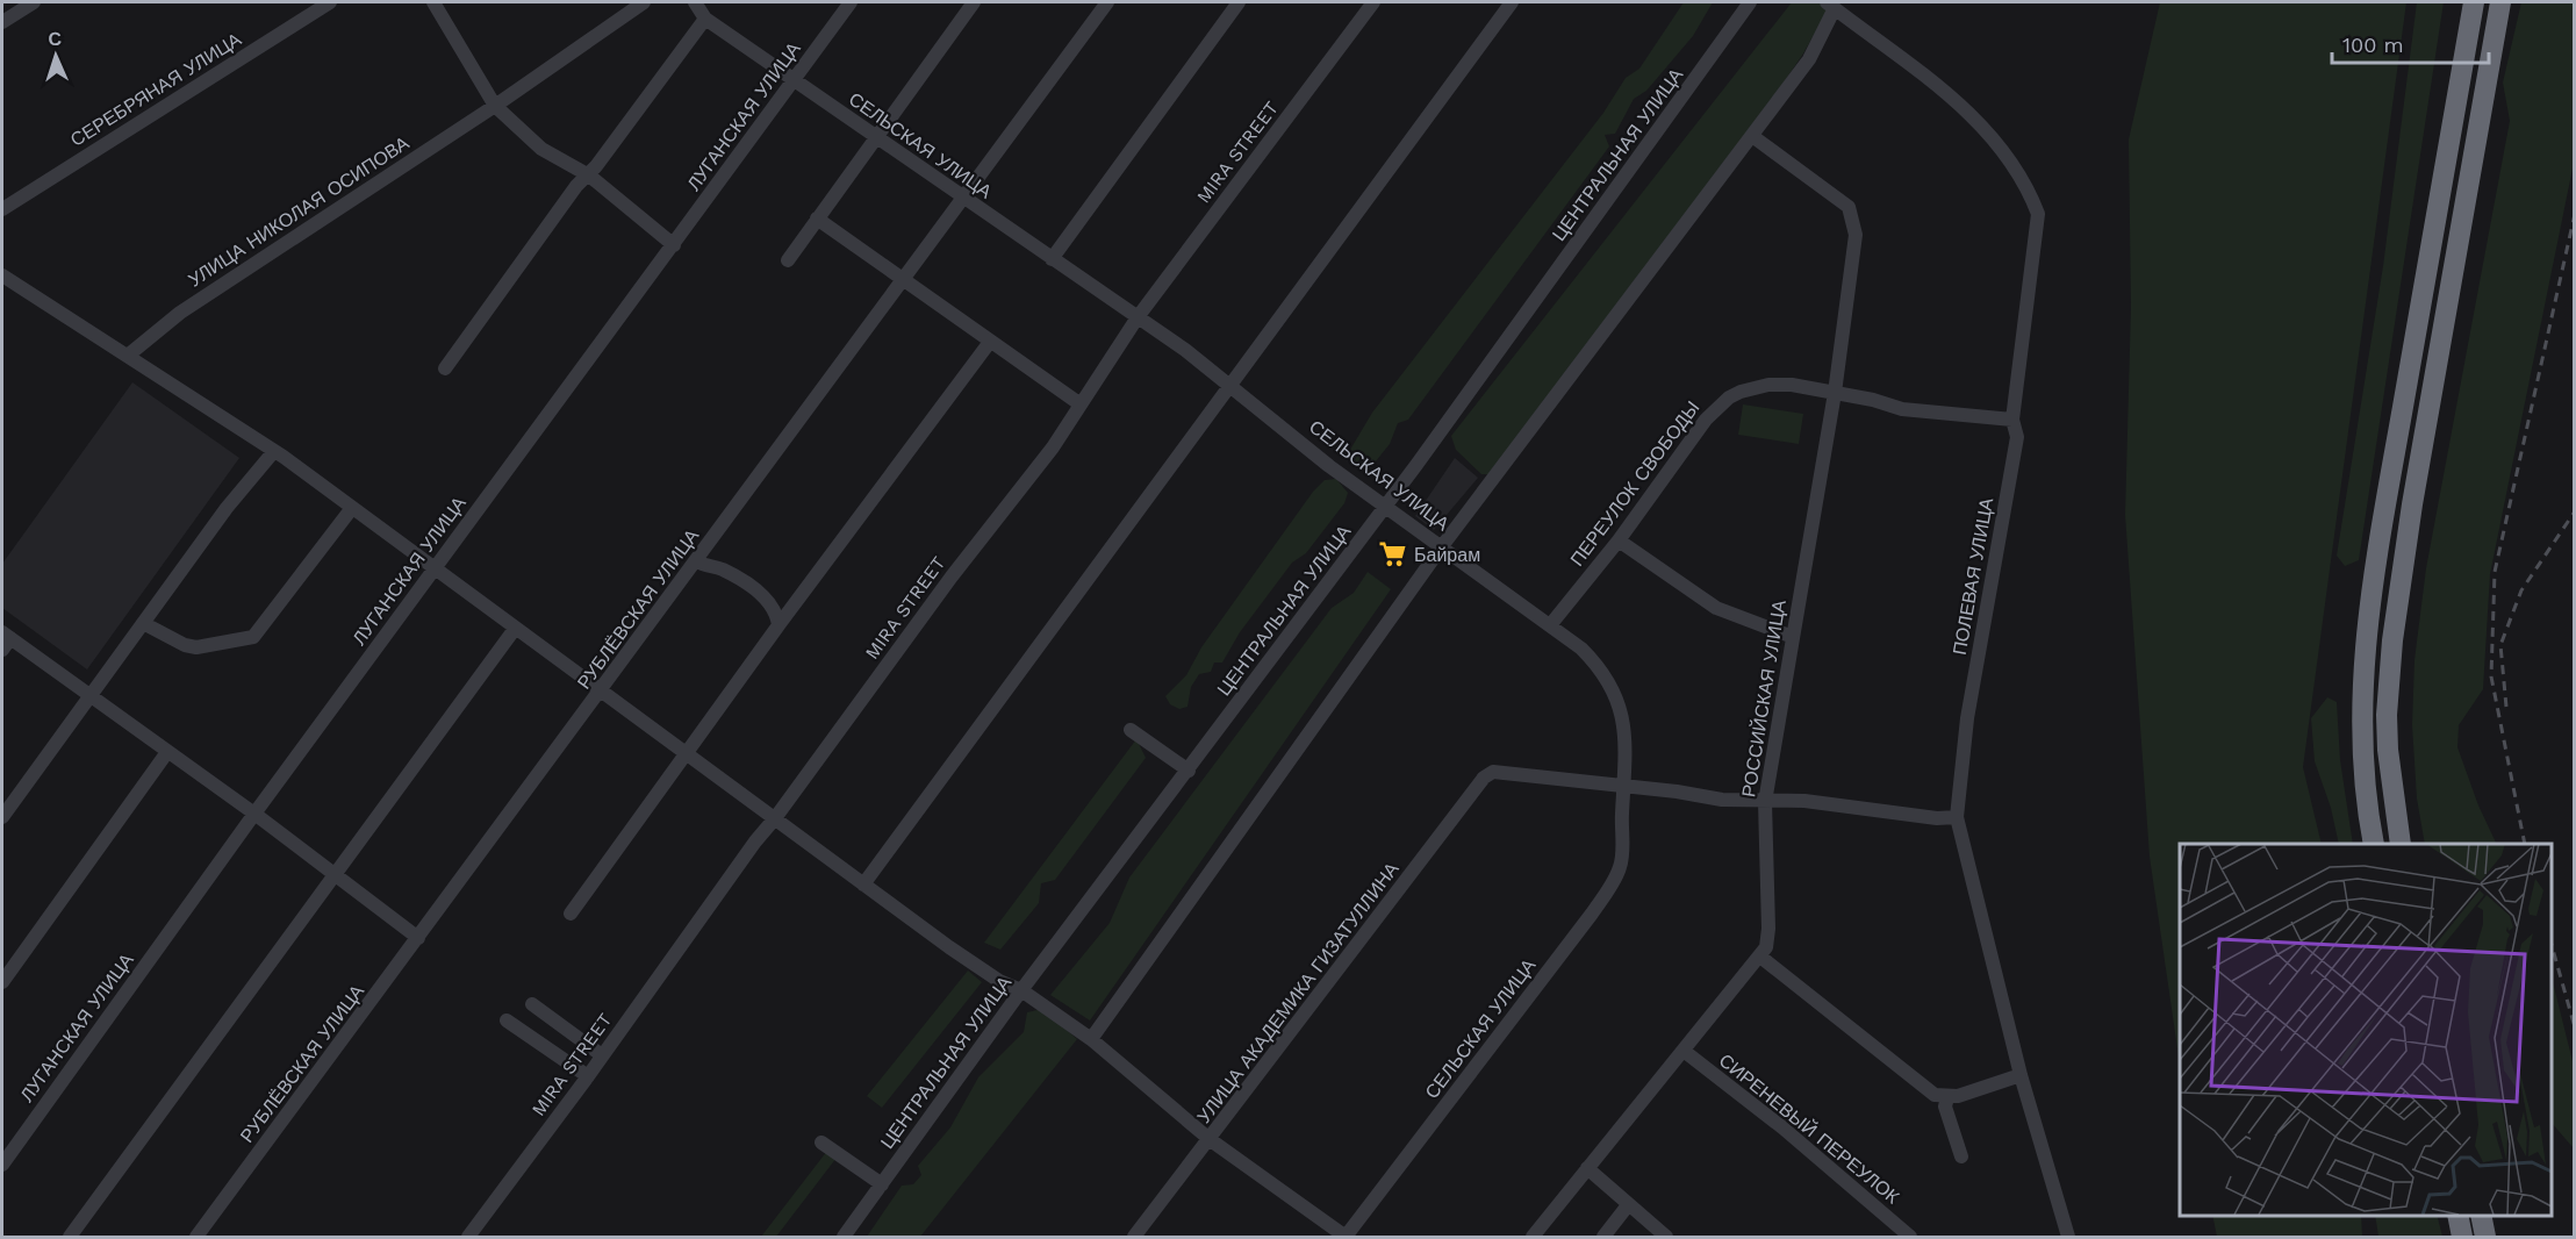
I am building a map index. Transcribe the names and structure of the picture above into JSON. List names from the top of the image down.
{
  "streets": {
    "street": [
      "СЕРЕБРЯНАЯ УЛИЦА",
      "ЛУГАНСКАЯ УЛИЦА",
      "СЕЛЬСКАЯ УЛИЦА",
      "MIRA STREET",
      "ЦЕНТРАЛЬНАЯ УЛИЦА",
      "УЛИЦА НИКОЛАЯ ОСИПОВА",
      "ПЕРЕУЛОК СВОБОДЫ",
      "ПОЛЕВАЯ УЛИЦА",
      "РУБЛЁВСКАЯ УЛИЦА",
      "РОССИЙСКАЯ УЛИЦА",
      "УЛИЦА АКАДЕМИКА ГИЗАТУЛЛИНА",
      "СИРЕНЕВЫЙ ПЕРЕУЛОК"
    ]
  },
  "crossings": [
    ["ЛУГАНСКАЯ УЛИЦА", "СЕЛЬСКАЯ УЛИЦА"],
    ["СЕЛЬСКАЯ УЛИЦА", "MIRA STREET"],
    ["СЕЛЬСКАЯ УЛИЦА", "ЦЕНТРАЛЬНАЯ УЛИЦА"],
    ["СЕЛЬСКАЯ УЛИЦА", "ПЕРЕУЛОК СВОБОДЫ"],
    ["СЕЛЬСКАЯ УЛИЦА", "РУБЛЁВСКАЯ УЛИЦА"],
    ["СЕЛЬСКАЯ УЛИЦА", "УЛИЦА АКАДЕМИКА ГИЗАТУЛЛИНА"],
    ["ПЕРЕУЛОК СВОБОДЫ", "ПОЛЕВАЯ УЛИЦА"],
    ["ПЕРЕУЛОК СВОБОДЫ", "РОССИЙСКАЯ УЛИЦА"],
    ["РОССИЙСКАЯ УЛИЦА", "СИРЕНЕВЫЙ ПЕРЕУЛОК"]
  ],
  "places": {
    "supermarket": ["Байрам"]
  },
  "scale_bar": "100 m",
  "north": "top"
}
